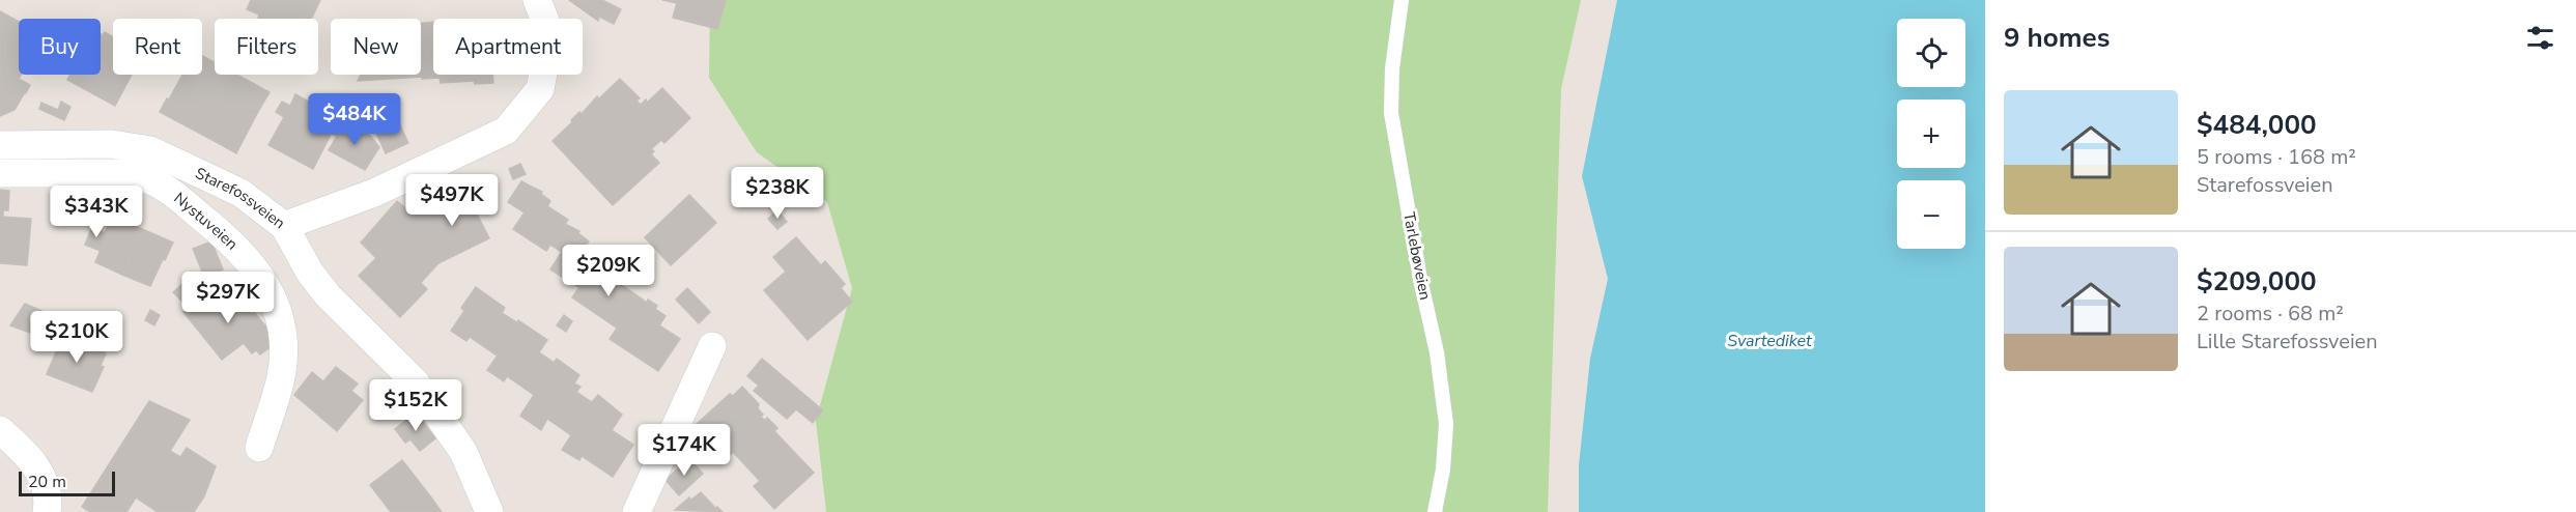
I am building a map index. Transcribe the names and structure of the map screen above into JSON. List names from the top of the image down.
{
  "streets": {
    "street": ["Starefossveien", "Nystuveien"],
    "lane": ["Tarlebøveien"]
  },
  "water": ["Svartediket"],
  "scale_bar": "20 m",
  "page": {
    "heading": "9 homes",
    "map_buttons": ["+", "−"],
    "chip": [
      "Buy",
      "Rent",
      "Filters",
      "New",
      "Apartment"
    ],
    "list": [
      {
        "name": "$484,000",
        "note": "5 rooms · 168 m² · Starefossveien"
      },
      {
        "name": "$209,000",
        "note": "2 rooms · 68 m² · Lille Starefossveien"
      }
    ],
    "price": [
      "$484K",
      "$238K",
      "$497K",
      "$343K",
      "$209K",
      "$297K",
      "$210K",
      "$152K",
      "$174K"
    ],
    "scale": "20 m"
  }
}
